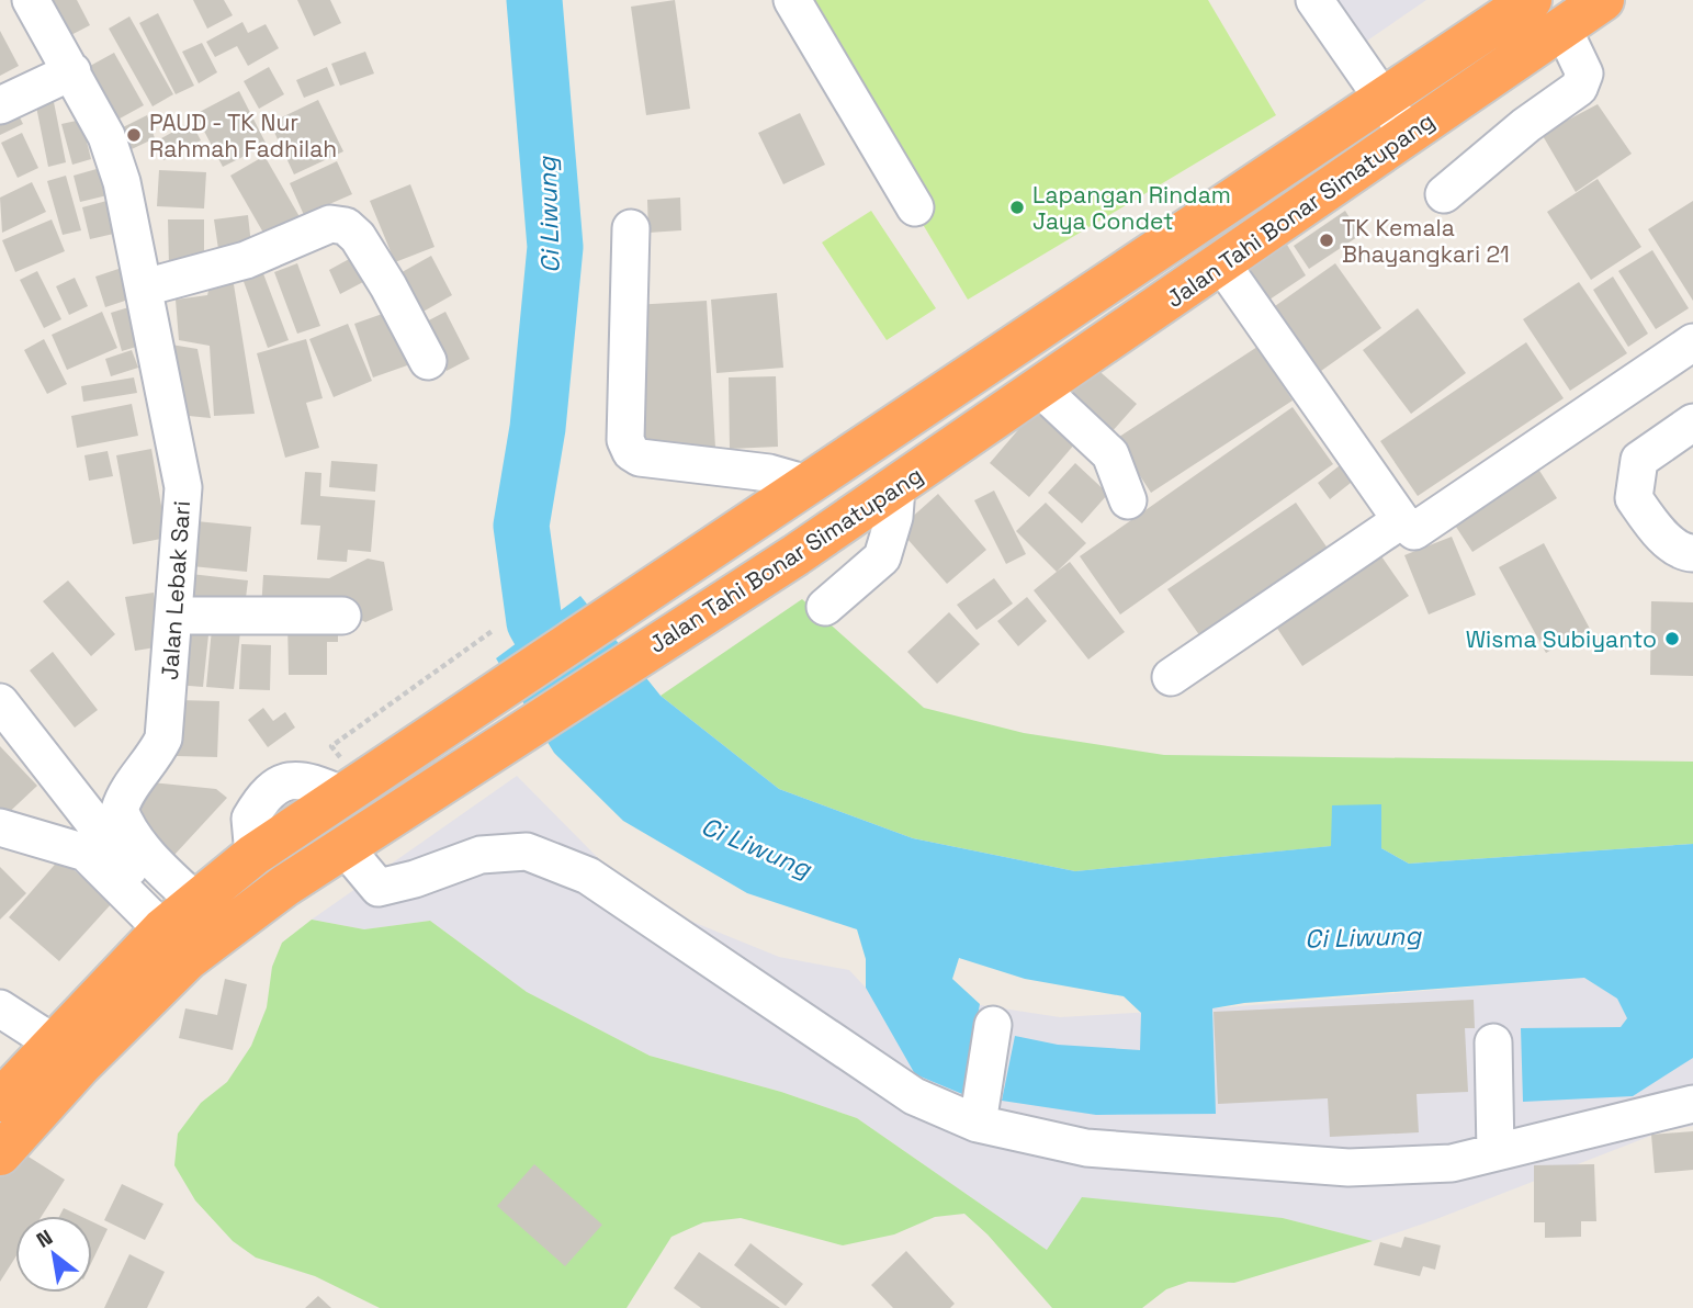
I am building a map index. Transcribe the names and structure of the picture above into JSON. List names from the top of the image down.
{
  "streets": {
    "highway": ["Jalan Tahi Bonar Simatupang"],
    "street": ["Jalan Lebak Sari"]
  },
  "crossings": [
    ["Jalan Tahi Bonar Simatupang", "Jalan Lebak Sari"]
  ],
  "water": ["Ci Liwung"],
  "places": [
    "PAUD - TK Nur Rahmah Fadhilah",
    "Lapangan Rindam Jaya Condet",
    "TK Kemala Bhayangkari 21",
    "Wisma Subiyanto"
  ],
  "north": "top left"
}
